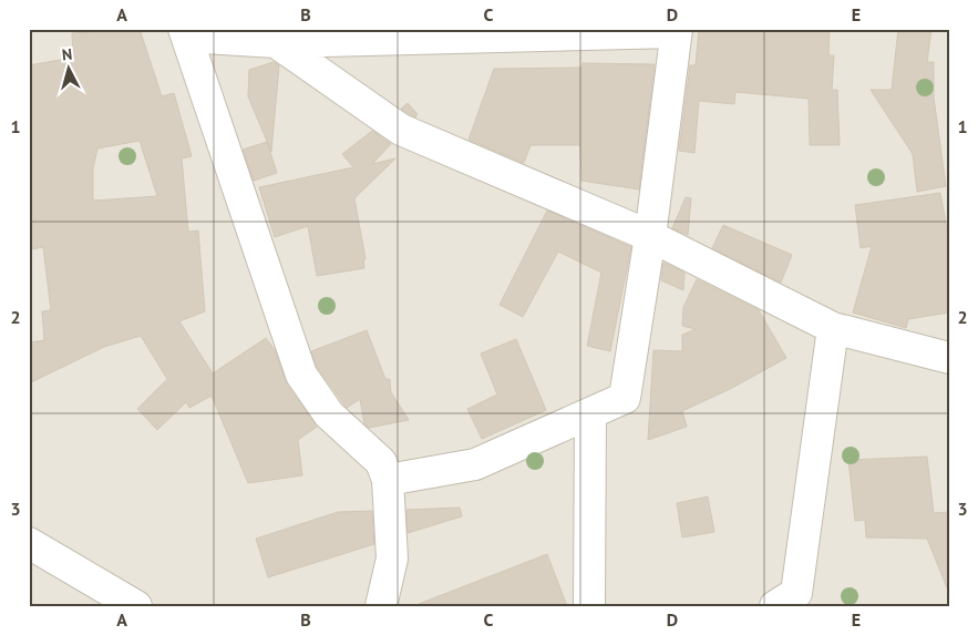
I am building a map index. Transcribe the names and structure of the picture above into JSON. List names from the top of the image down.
{
  "north": "top",
  "grid": {
    "columns": [
      "A",
      "B",
      "C",
      "D",
      "E"
    ],
    "rows": ["1", "2", "3"]
  }
}
